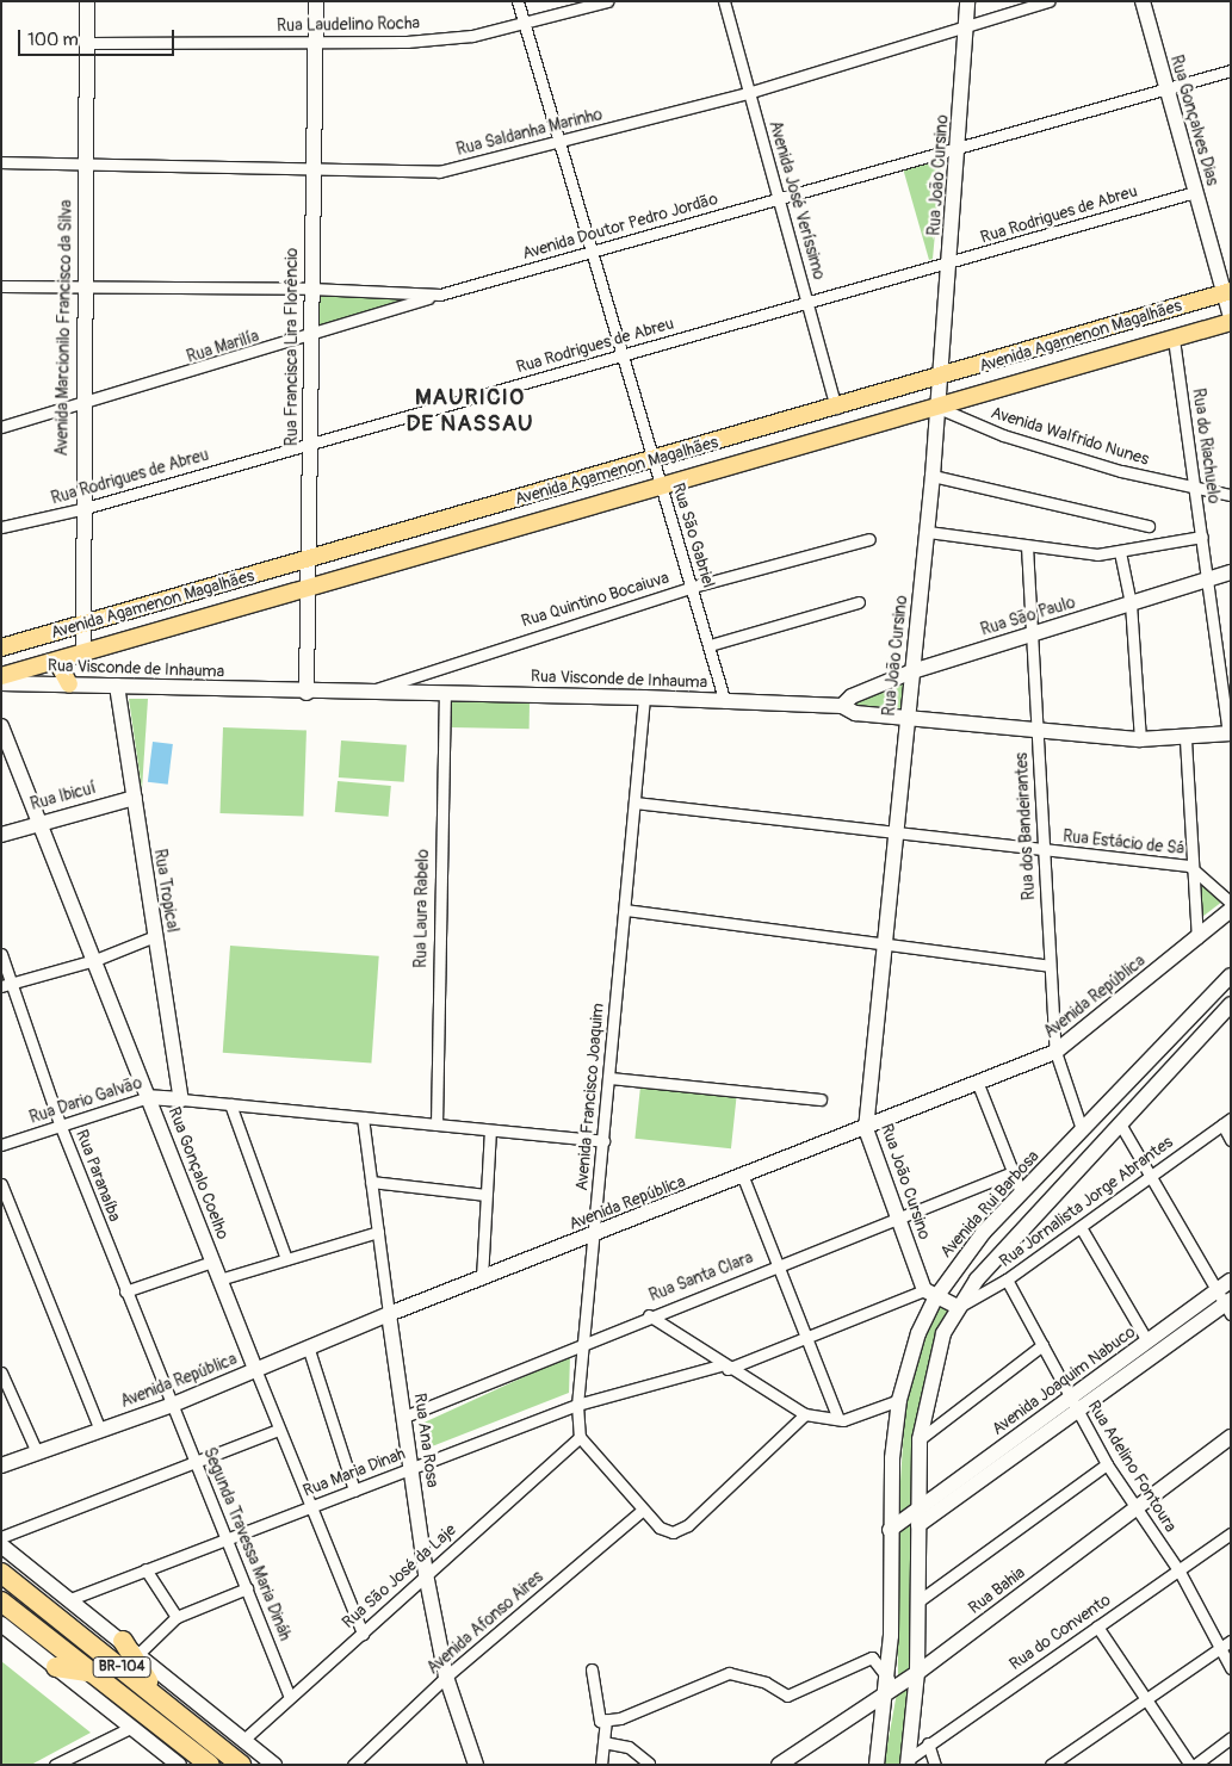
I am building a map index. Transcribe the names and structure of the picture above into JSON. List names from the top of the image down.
{
  "streets": {
    "highway": ["BR-104"],
    "main road": ["Avenida Agamenon Magalhães"],
    "street": [
      "Rua Laudelino Rocha",
      "Rua Gonçalves Dias",
      "Rua Saldanha Marinho",
      "Rua João Cursino",
      "Avenida José Veríssimo",
      "Rua Rodrigues de Abreu",
      "Avenida Doutor Pedro Jordão",
      "Avenida Marcionilo Francisco da Silva",
      "Rua Marilía",
      "Rua Francisca Lira Florêncio",
      "Avenida Walfrido Nunes",
      "Rua do Riachuelo",
      "Rua São Gabriel",
      "Rua Quintino Bocaiuva",
      "Rua São Paulo",
      "Rua Visconde de Inhauma",
      "Rua Ibicuí",
      "Rua dos Bandeirantes",
      "Rua Estácio de Sá",
      "Rua Tropical",
      "Rua Laura Rabelo",
      "Avenida República",
      "Avenida Francisco Joaquim",
      "Rua Dario Galvão",
      "Rua Gonçalo Coelho",
      "Rua Paranaíba",
      "Rua Jornalista Jorge Abrantes",
      "Avenida Rui Barbosa",
      "Rua Santa Clara",
      "Avenida Joaquim Nabuco",
      "Rua Ana Rosa",
      "Rua Adelino Fontoura",
      "Rua Maria Dinah",
      "Segunda Travessa Maria Dináh",
      "Rua São José da Laje",
      "Rua Bahia",
      "Avenida Afonso Aires",
      "Rua do Convento"
    ]
  },
  "crossings": [
    ["Rua Laudelino Rocha", "Avenida Marcionilo Francisco da Silva"],
    ["Rua Laudelino Rocha", "Rua Francisca Lira Florêncio"],
    ["Rua Laudelino Rocha", "Rua São Gabriel"],
    ["Rua Gonçalves Dias", "Rua Rodrigues de Abreu"],
    ["Rua Gonçalves Dias", "Avenida Doutor Pedro Jordão"],
    ["Rua Gonçalves Dias", "Avenida Agamenon Magalhães"],
    ["Rua Saldanha Marinho", "Rua João Cursino"],
    ["Rua Saldanha Marinho", "Avenida José Veríssimo"],
    ["Rua Saldanha Marinho", "Avenida Marcionilo Francisco da Silva"],
    ["Rua Saldanha Marinho", "Rua Francisca Lira Florêncio"],
    ["Rua Saldanha Marinho", "Rua São Gabriel"],
    ["Rua João Cursino", "Rua Rodrigues de Abreu"],
    ["Rua João Cursino", "Avenida Doutor Pedro Jordão"],
    ["Rua João Cursino", "Avenida Agamenon Magalhães"],
    ["Rua João Cursino", "Avenida Walfrido Nunes"],
    ["Rua João Cursino", "Rua São Paulo"],
    ["Rua João Cursino", "Rua Visconde de Inhauma"],
    ["Rua João Cursino", "Rua Estácio de Sá"],
    ["Rua João Cursino", "Avenida República"],
    ["Rua João Cursino", "Avenida Rui Barbosa"],
    ["Rua João Cursino", "Rua Santa Clara"],
    ["Rua João Cursino", "Rua Maria Dinah"],
    ["Avenida José Veríssimo", "Rua Rodrigues de Abreu"],
    ["Avenida José Veríssimo", "Avenida Doutor Pedro Jordão"],
    ["Avenida José Veríssimo", "Avenida Agamenon Magalhães"],
    ["Rua Rodrigues de Abreu", "Avenida Marcionilo Francisco da Silva"],
    ["Rua Rodrigues de Abreu", "Rua Francisca Lira Florêncio"],
    ["Rua Rodrigues de Abreu", "Rua São Gabriel"],
    ["Avenida Doutor Pedro Jordão", "Avenida Marcionilo Francisco da Silva"],
    ["Avenida Doutor Pedro Jordão", "Rua Marilía"],
    ["Avenida Doutor Pedro Jordão", "Rua Francisca Lira Florêncio"],
    ["Avenida Doutor Pedro Jordão", "Rua São Gabriel"],
    ["Avenida Marcionilo Francisco da Silva", "Avenida Agamenon Magalhães"],
    ["Avenida Marcionilo Francisco da Silva", "Rua Marilía"],
    ["Avenida Agamenon Magalhães", "Rua Francisca Lira Florêncio"],
    ["Avenida Agamenon Magalhães", "Avenida Walfrido Nunes"],
    ["Avenida Agamenon Magalhães", "Rua do Riachuelo"],
    ["Avenida Agamenon Magalhães", "Rua São Gabriel"],
    ["Rua Marilía", "Rua Francisca Lira Florêncio"],
    ["Rua Francisca Lira Florêncio", "Rua Visconde de Inhauma"],
    ["Avenida Walfrido Nunes", "Rua do Riachuelo"],
    ["Rua do Riachuelo", "Rua São Paulo"],
    ["Rua do Riachuelo", "Rua Visconde de Inhauma"],
    ["Rua São Gabriel", "Rua Quintino Bocaiuva"],
    ["Rua São Gabriel", "Rua Visconde de Inhauma"],
    ["Rua Quintino Bocaiuva", "Rua Visconde de Inhauma"],
    ["Rua São Paulo", "Rua Visconde de Inhauma"],
    ["Rua São Paulo", "Rua dos Bandeirantes"],
    ["Rua Visconde de Inhauma", "Rua dos Bandeirantes"],
    ["Rua Visconde de Inhauma", "Rua Tropical"],
    ["Rua Visconde de Inhauma", "Rua Laura Rabelo"],
    ["Rua Visconde de Inhauma", "Avenida Francisco Joaquim"],
    ["Rua Ibicuí", "Rua Tropical"],
    ["Rua Ibicuí", "Rua Gonçalo Coelho"],
    ["Rua dos Bandeirantes", "Rua Estácio de Sá"],
    ["Rua dos Bandeirantes", "Avenida República"],
    ["Rua dos Bandeirantes", "Avenida Rui Barbosa"],
    ["Rua Estácio de Sá", "Avenida Francisco Joaquim"],
    ["Rua Tropical", "Rua Dario Galvão"],
    ["Avenida República", "Avenida Francisco Joaquim"],
    ["Avenida República", "Rua Gonçalo Coelho"],
    ["Avenida República", "Rua Paranaíba"],
    ["Avenida República", "Rua Ana Rosa"],
    ["Avenida República", "Segunda Travessa Maria Dináh"],
    ["Avenida Francisco Joaquim", "Rua Santa Clara"],
    ["Avenida Francisco Joaquim", "Rua Maria Dinah"],
    ["Avenida Francisco Joaquim", "Rua São José da Laje"],
    ["Rua Dario Galvão", "Rua Gonçalo Coelho"],
    ["Rua Dario Galvão", "Rua Paranaíba"],
    ["Rua Gonçalo Coelho", "Rua Maria Dinah"],
    ["Rua Gonçalo Coelho", "Rua São José da Laje"],
    ["Rua Paranaíba", "Segunda Travessa Maria Dináh"],
    ["Rua Jornalista Jorge Abrantes", "Rua Adelino Fontoura"],
    ["Avenida Rui Barbosa", "Avenida Joaquim Nabuco"],
    ["Avenida Rui Barbosa", "Rua Maria Dinah"],
    ["Avenida Rui Barbosa", "Rua Bahia"],
    ["Rua Santa Clara", "Rua Ana Rosa"],
    ["Avenida Joaquim Nabuco", "Rua Adelino Fontoura"],
    ["Rua Ana Rosa", "Rua Maria Dinah"],
    ["Rua Ana Rosa", "Rua São José da Laje"],
    ["Rua Ana Rosa", "Avenida Afonso Aires"],
    ["Rua Adelino Fontoura", "Rua Bahia"],
    ["Rua Adelino Fontoura", "Rua do Convento"],
    ["Rua Maria Dinah", "Segunda Travessa Maria Dináh"],
    ["Segunda Travessa Maria Dináh", "Rua São José da Laje"]
  ],
  "districts": ["MAURICIO DE NASSAU"],
  "scale_bar": "100 m"
}
